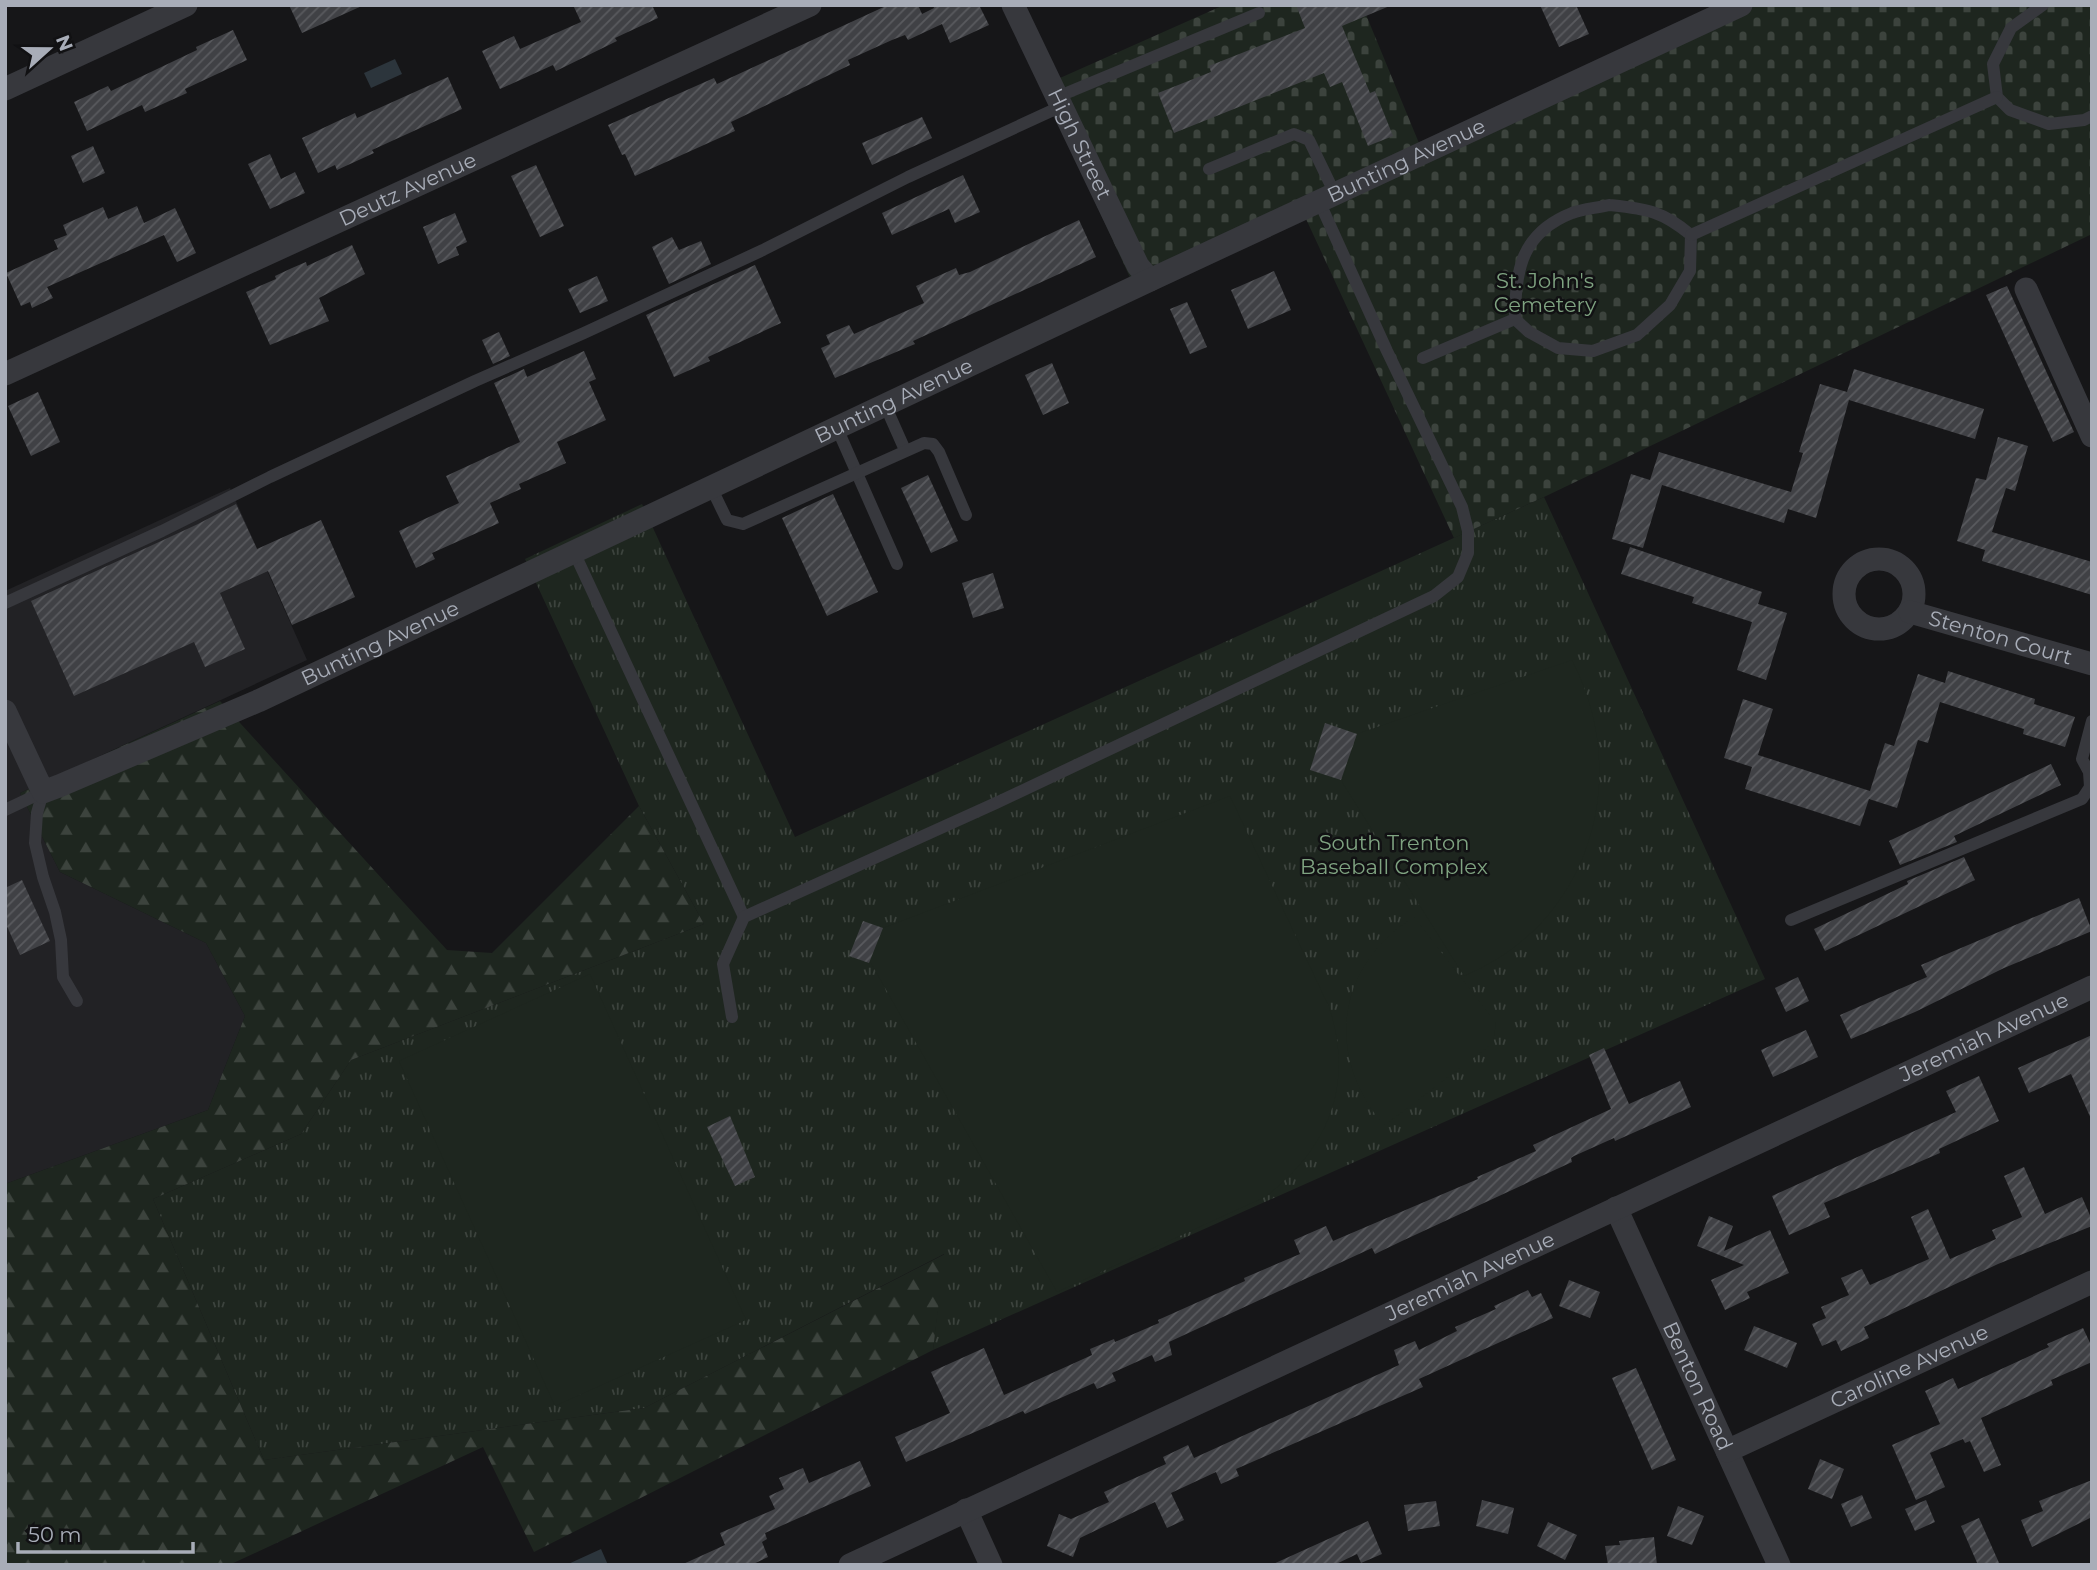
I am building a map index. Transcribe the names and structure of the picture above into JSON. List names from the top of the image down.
{
  "streets": {
    "street": [
      "High Street",
      "Bunting Avenue",
      "Deutz Avenue",
      "Stenton Court",
      "Jeremiah Avenue",
      "Caroline Avenue",
      "Benton Road"
    ]
  },
  "crossings": [
    ["High Street", "Bunting Avenue"],
    ["Jeremiah Avenue", "Benton Road"],
    ["Caroline Avenue", "Benton Road"]
  ],
  "parks": ["St. John's Cemetery", "South Trenton Baseball Complex"],
  "scale_bar": "50 m",
  "north": "right"
}
